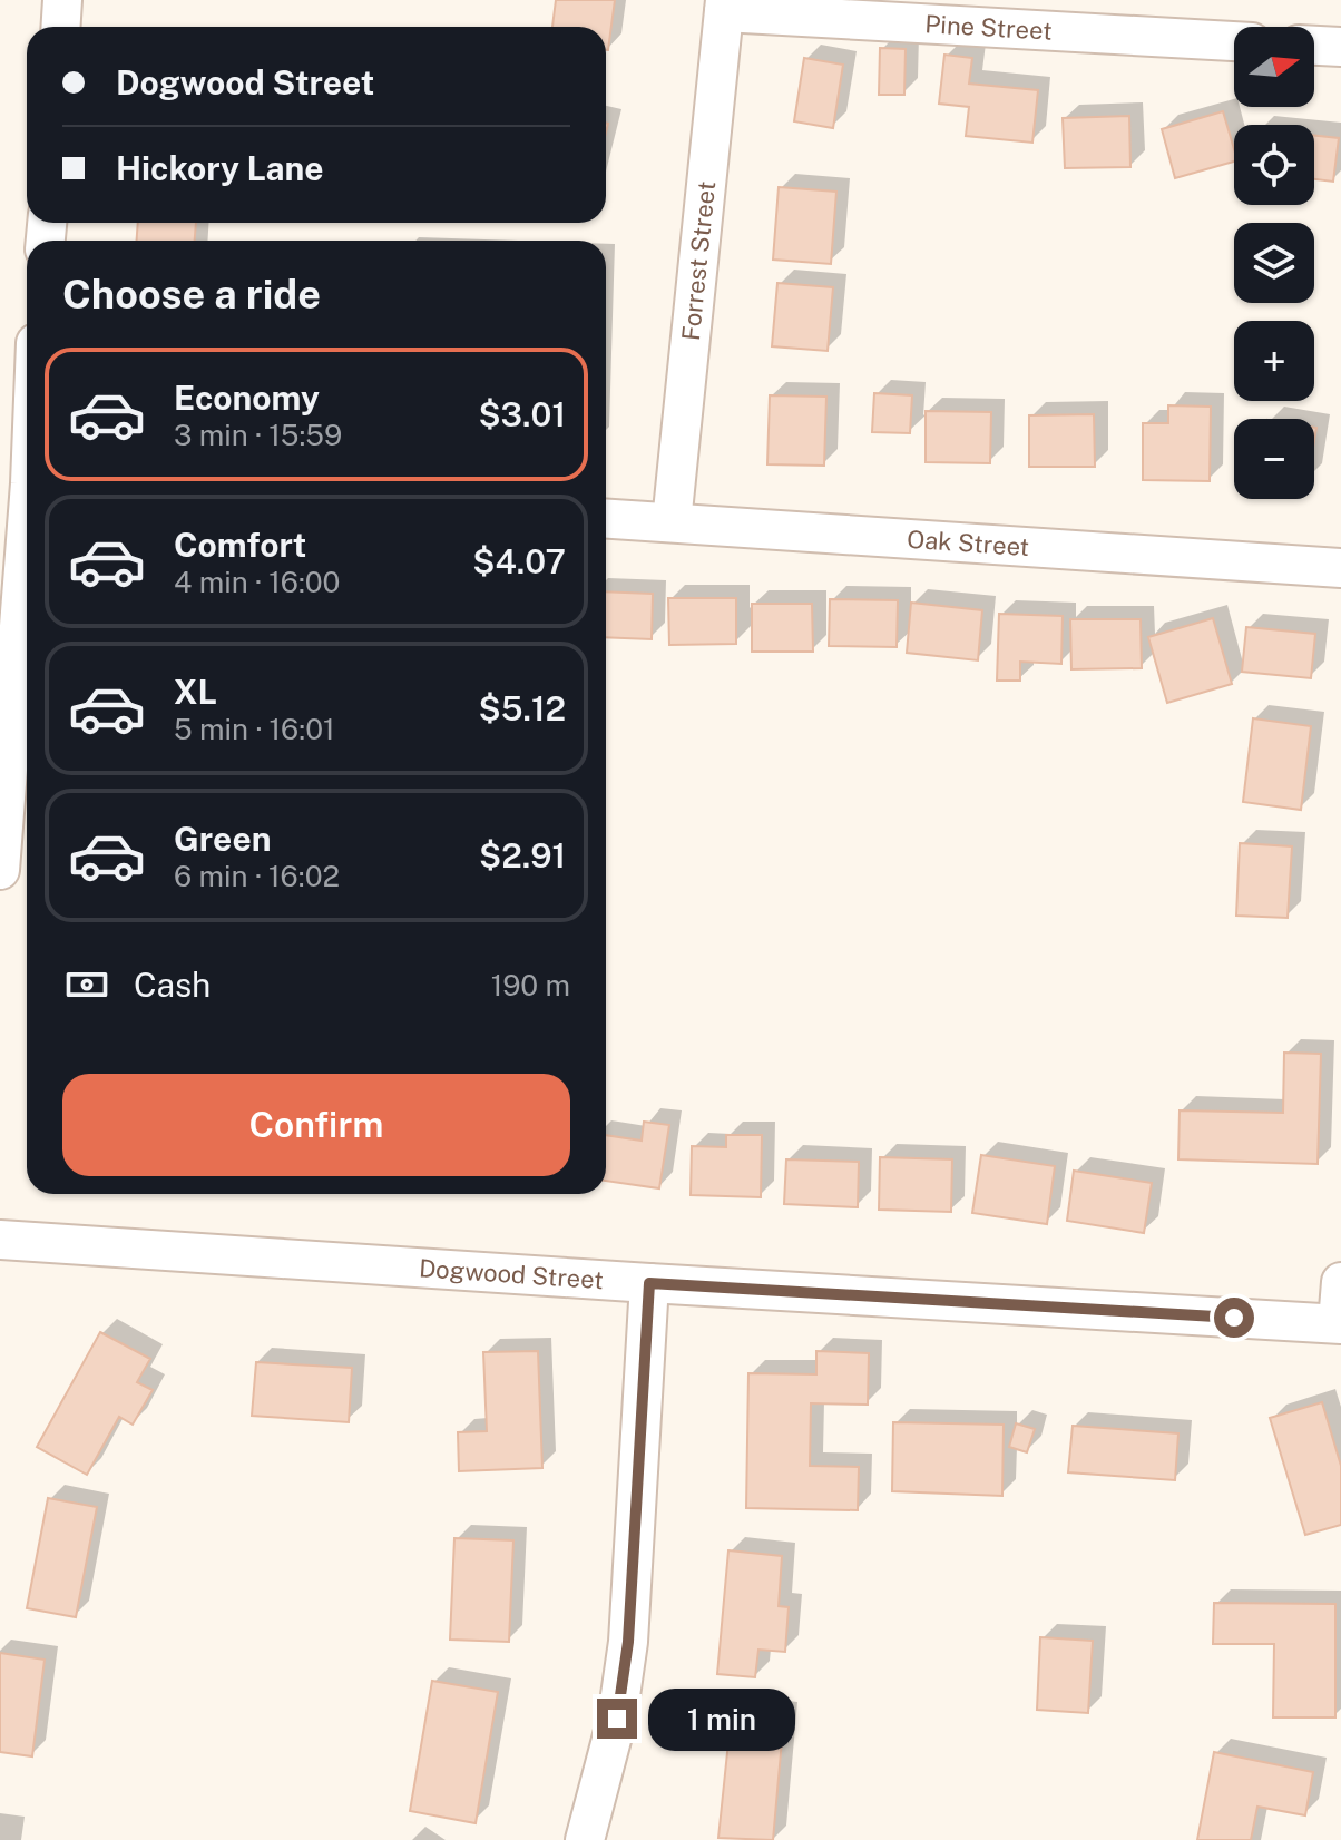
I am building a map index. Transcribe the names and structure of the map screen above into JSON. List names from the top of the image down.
{
  "streets": {
    "street": [
      "Pine Street",
      "Forrest Street",
      "Oak Street",
      "Dogwood Street"
    ]
  },
  "crossings": [
    ["Pine Street", "Forrest Street"],
    ["Forrest Street", "Oak Street"]
  ],
  "north": "right",
  "page": {
    "map_buttons": ["+", "−"],
    "banner": ["Dogwood Street", "Hickory Lane"],
    "heading": "Choose a ride",
    "list": [
      {
        "name": "Economy",
        "note": "3 min · 15:59",
        "value": "$3.01"
      },
      {
        "name": "Comfort",
        "note": "4 min · 16:00",
        "value": "$4.07"
      },
      {
        "name": "XL",
        "note": "5 min · 16:01",
        "value": "$5.12"
      },
      {
        "name": "Green",
        "note": "6 min · 16:02",
        "value": "$2.91"
      }
    ],
    "pay": ["Cash", "190 m"],
    "buttons": "Confirm",
    "bubble": "1 min"
  }
}
